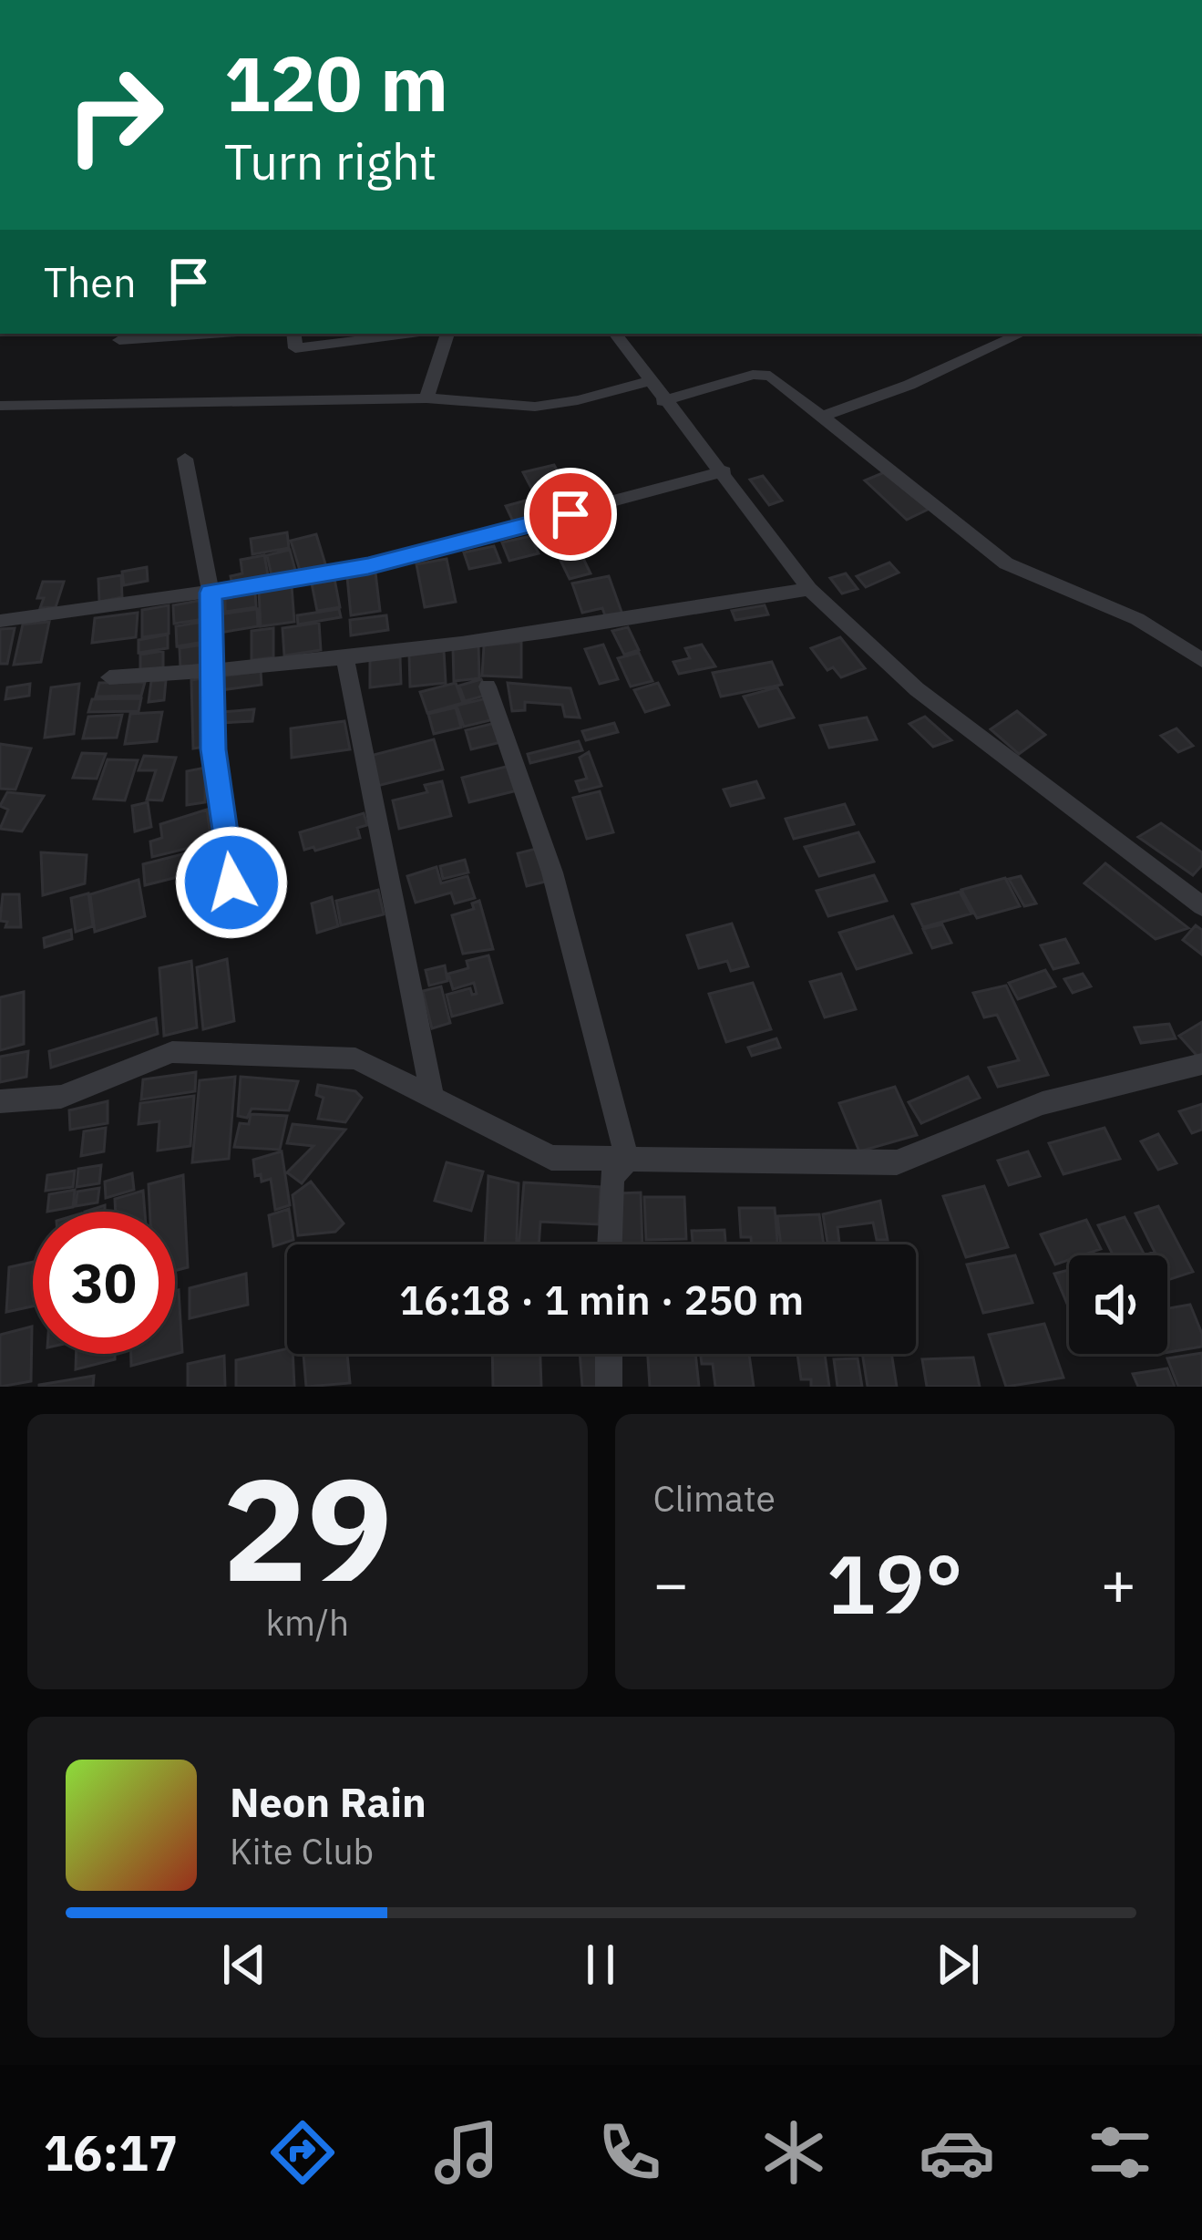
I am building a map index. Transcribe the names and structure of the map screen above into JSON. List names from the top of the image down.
{
  "page": {
    "turn": ["120 m", "Turn right"],
    "then": "Then",
    "limit": "30",
    "trip": "16:18 · 1 min · 250 m",
    "tile": [
      ["29", "km/h"],
      "Climate"
    ],
    "heat": ["−", "19°", "+"],
    "song": ["Neon Rain", "Kite Club"],
    "tabs": "16:17"
  }
}
